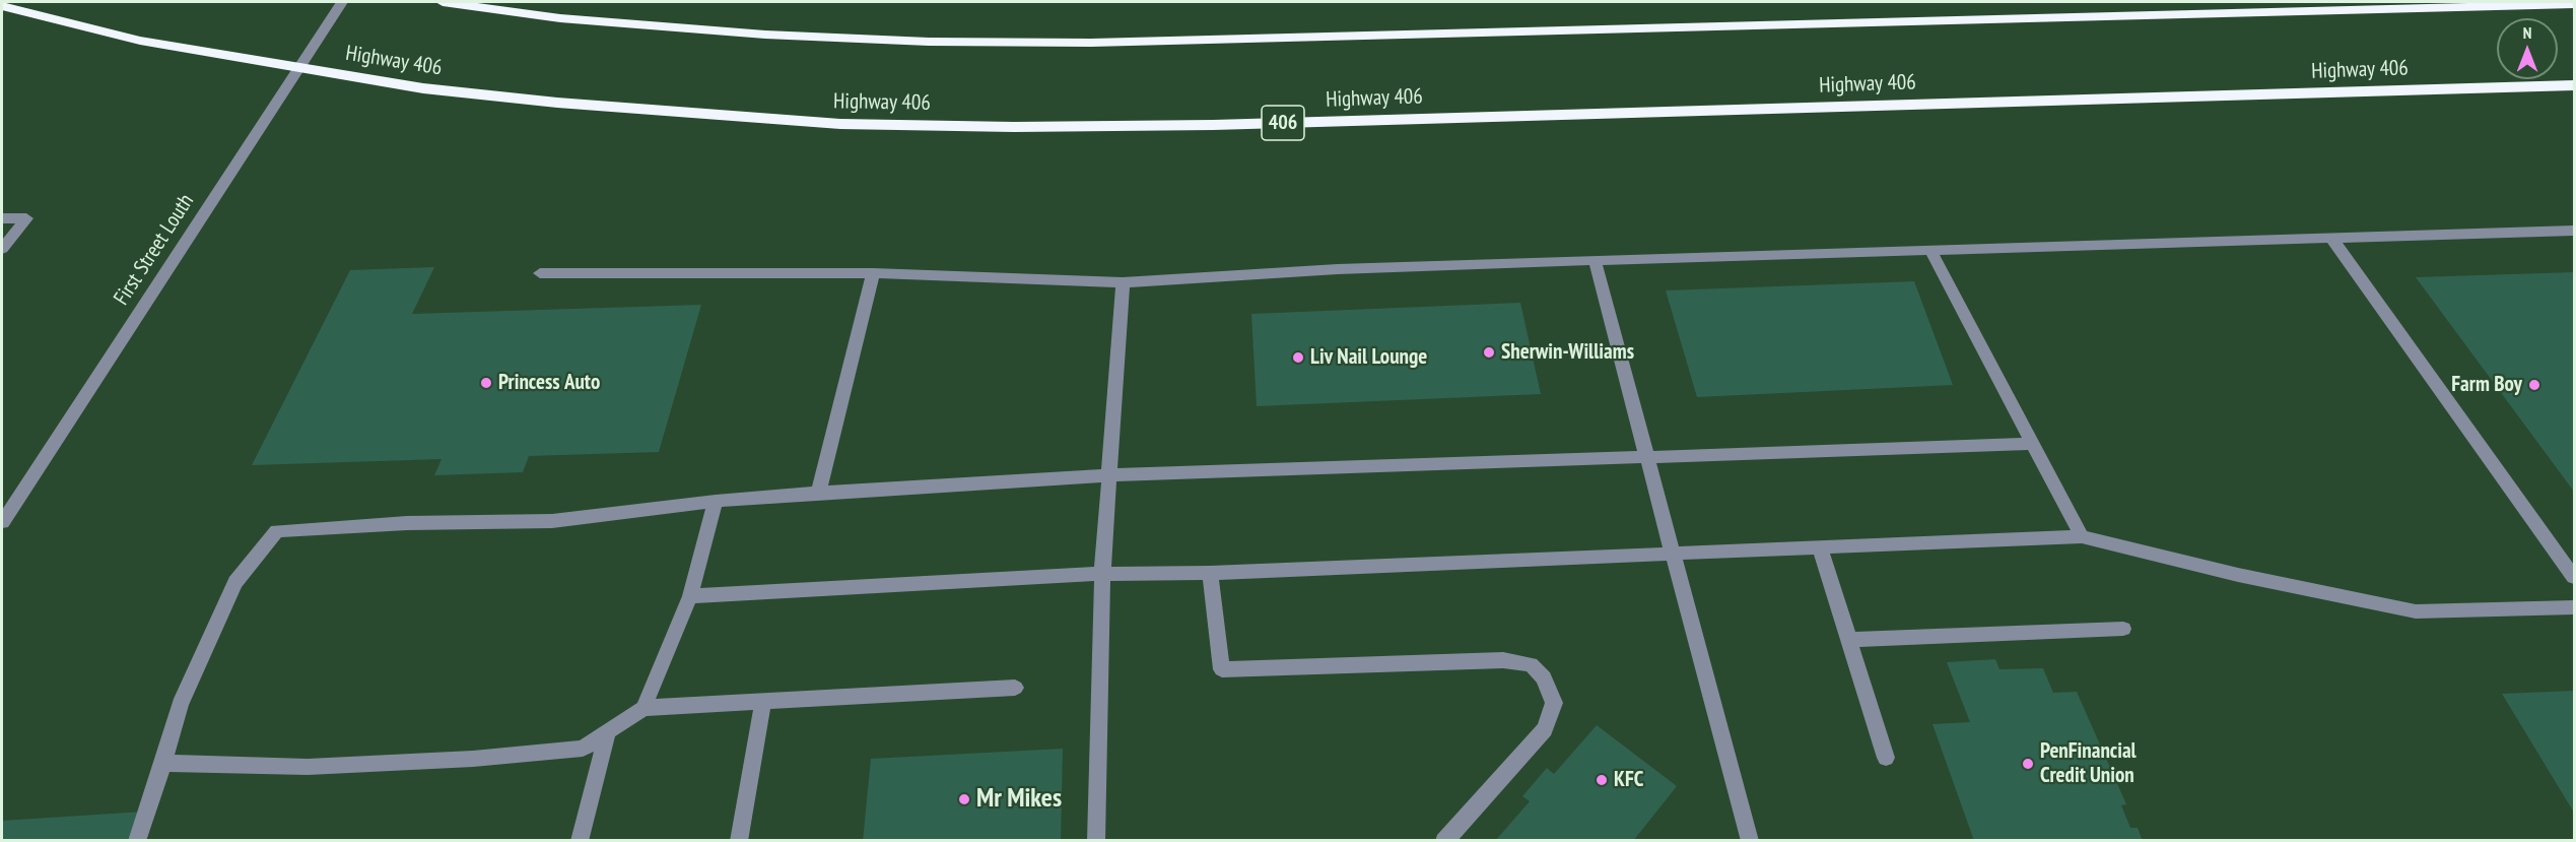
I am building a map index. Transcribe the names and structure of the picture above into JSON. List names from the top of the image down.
{
  "streets": {
    "highway": ["Highway 406", "406"],
    "street": ["First Street Louth"]
  },
  "places": [
    "Sherwin-Williams",
    "Liv Nail Lounge",
    "Princess Auto",
    "Farm Boy",
    "PenFinancial Credit Union",
    "KFC",
    "Mr Mikes"
  ],
  "north": "top"
}
